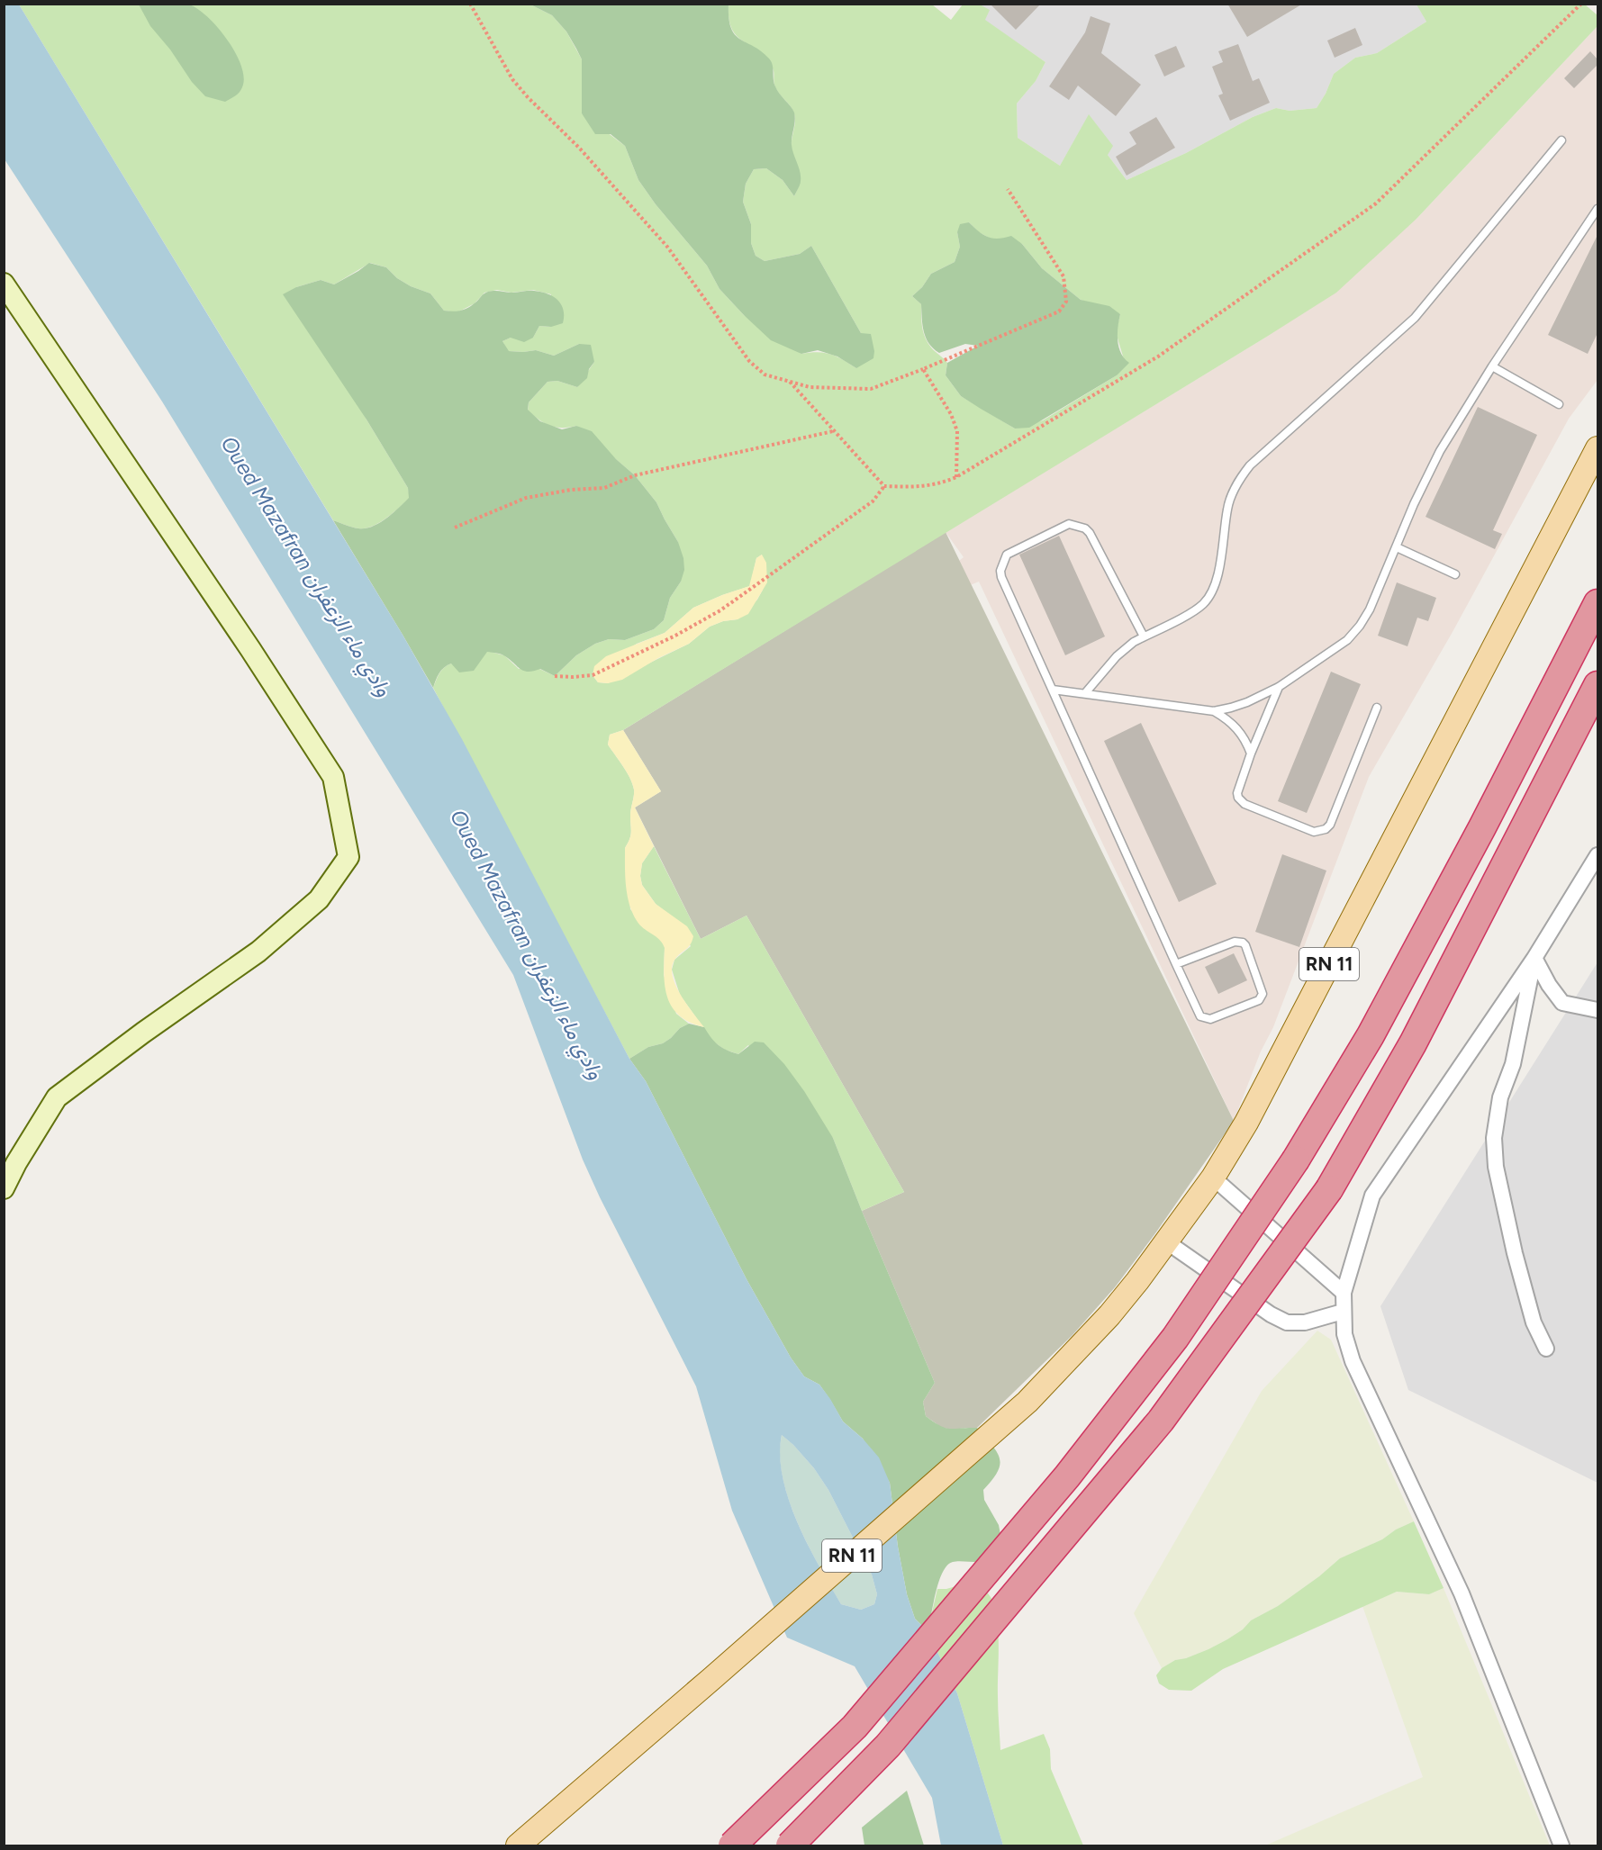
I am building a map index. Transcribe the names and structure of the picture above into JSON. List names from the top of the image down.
{
  "streets": {
    "main road": ["RN 11"]
  },
  "water": ["Oued Mazafran وادي ماء الزعفران"]
}
